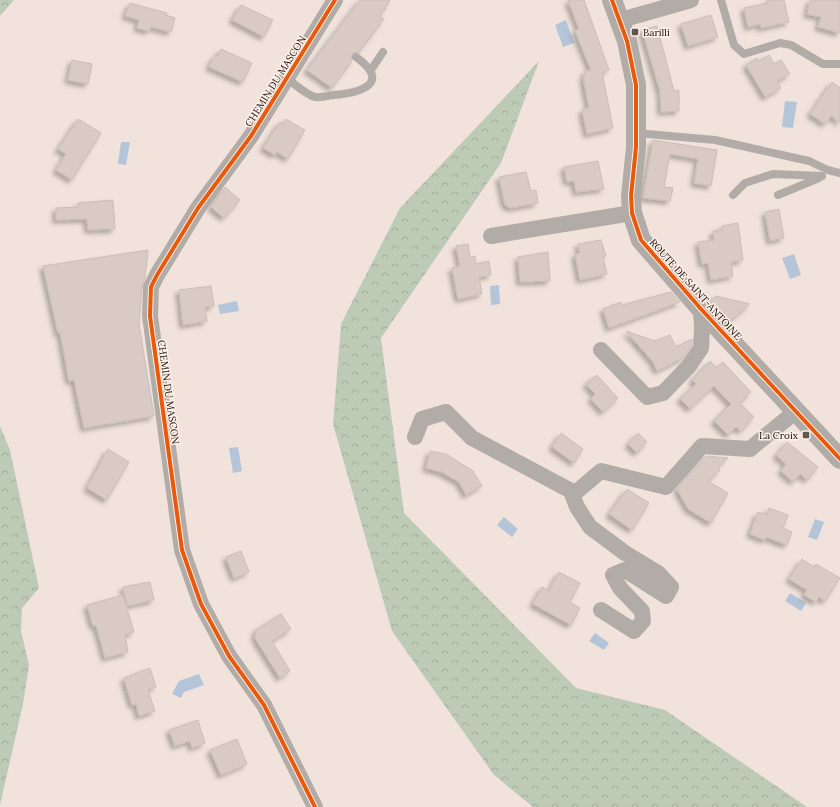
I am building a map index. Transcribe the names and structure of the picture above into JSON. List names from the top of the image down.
{
  "streets": {
    "street": ["CHEMIN DU MASCON", "ROUTE DE SAINT-ANTOINE"]
  },
  "places": {
    "transit": ["Barilli", "La Croix"]
  }
}
